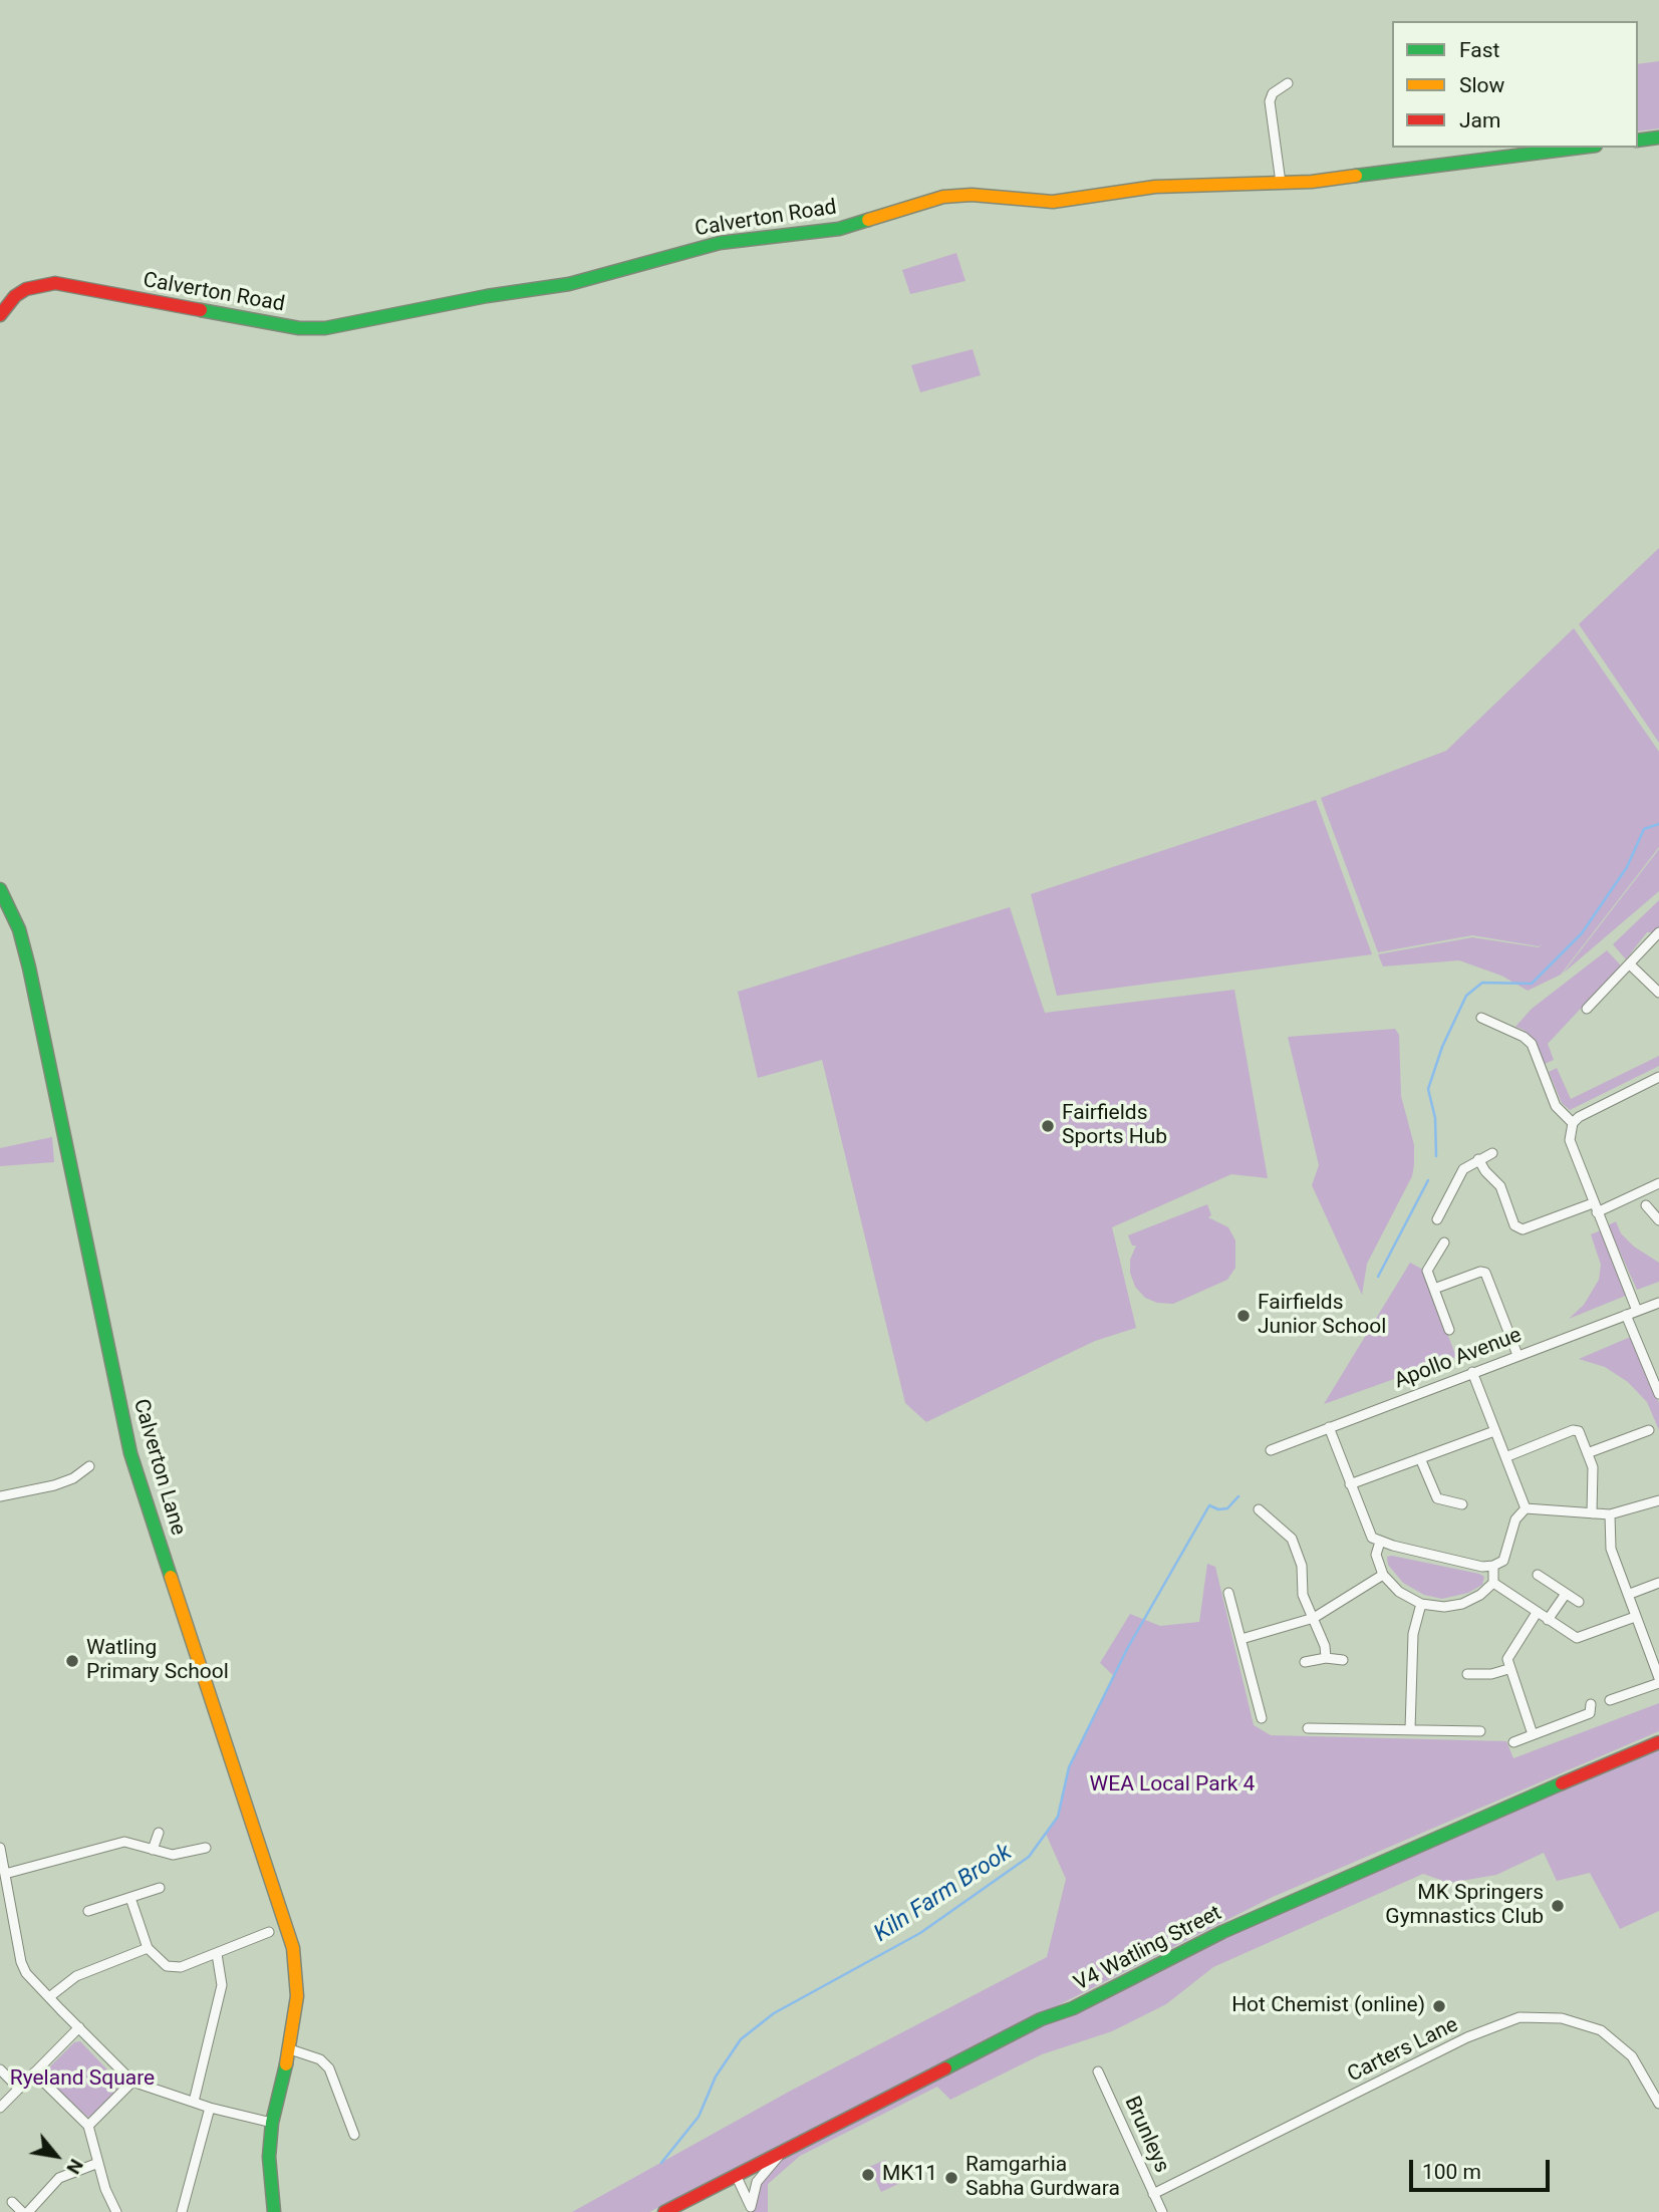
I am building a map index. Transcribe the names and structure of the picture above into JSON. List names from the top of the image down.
{
  "streets": {
    "street": [
      "Calverton Road",
      "Apollo Avenue",
      "Calverton Lane",
      "V4 Watling Street",
      "Carters Lane",
      "Brunleys"
    ]
  },
  "crossings": [
    ["Carters Lane", "Brunleys"]
  ],
  "water": ["Kiln Farm Brook"],
  "parks": ["WEA Local Park 4", "Ryeland Square"],
  "places": [
    "Fairfields Sports Hub",
    "Fairfields Junior School",
    "Watling Primary School",
    "MK Springers Gymnastics Club",
    "Hot Chemist (online)",
    "MK11",
    "Ramgarhia Sabha Gurdwara"
  ],
  "legend": ["Fast", "Slow", "Jam"],
  "scale_bar": "100 m",
  "north": "bottom right"
}
